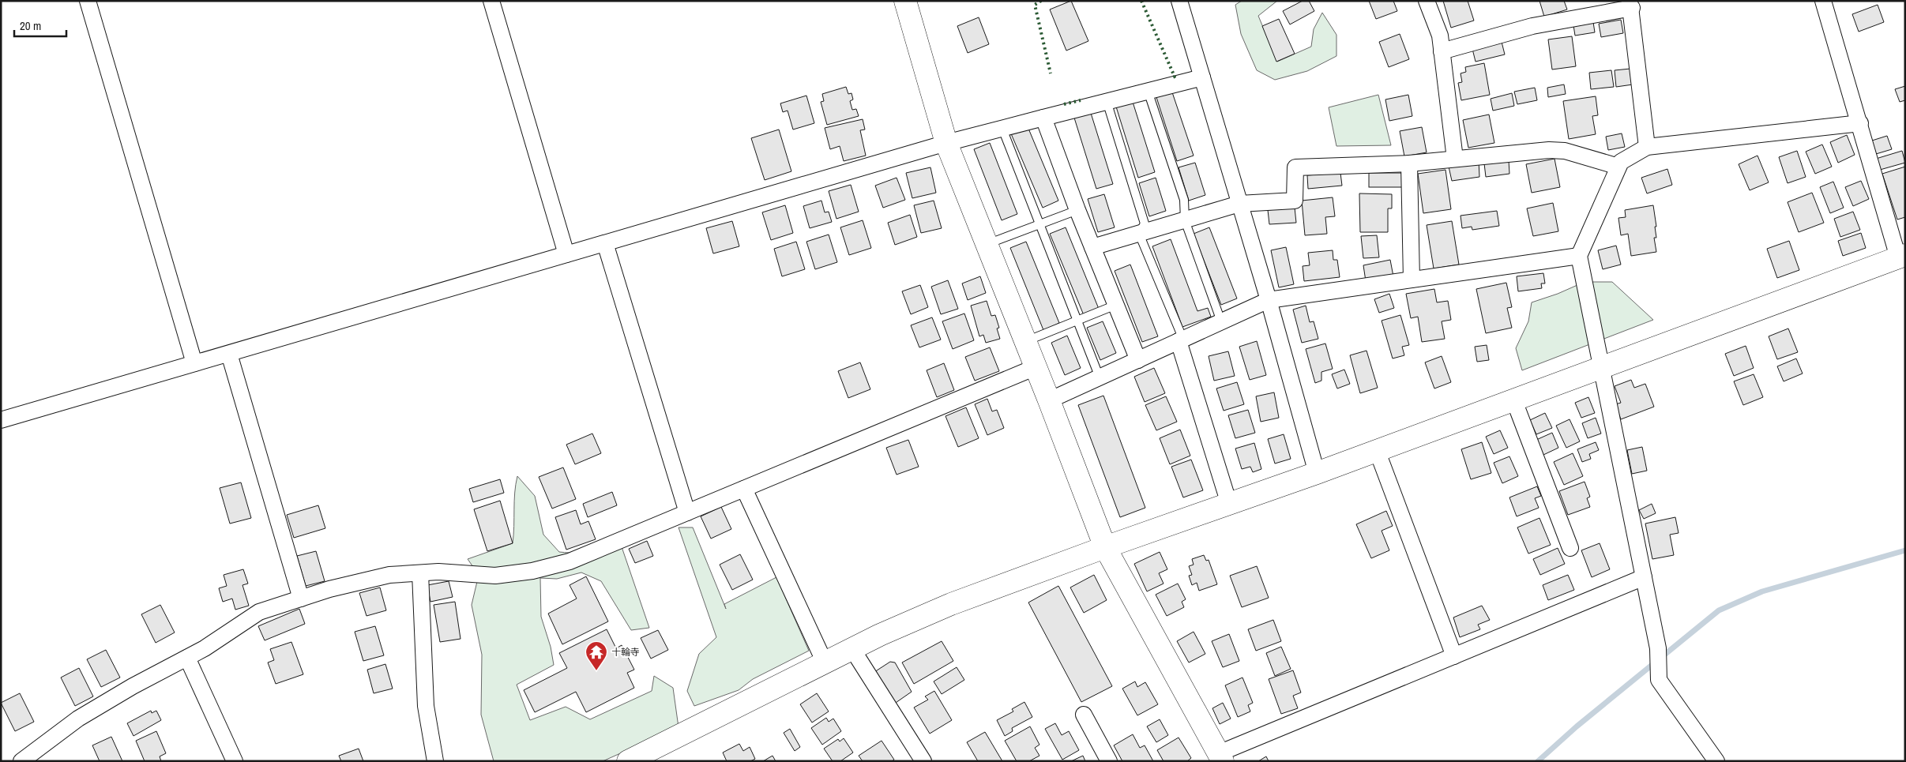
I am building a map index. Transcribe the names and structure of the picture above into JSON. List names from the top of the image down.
{
  "places": {
    "temple": ["十輪寺"]
  },
  "scale_bar": "20 m"
}
